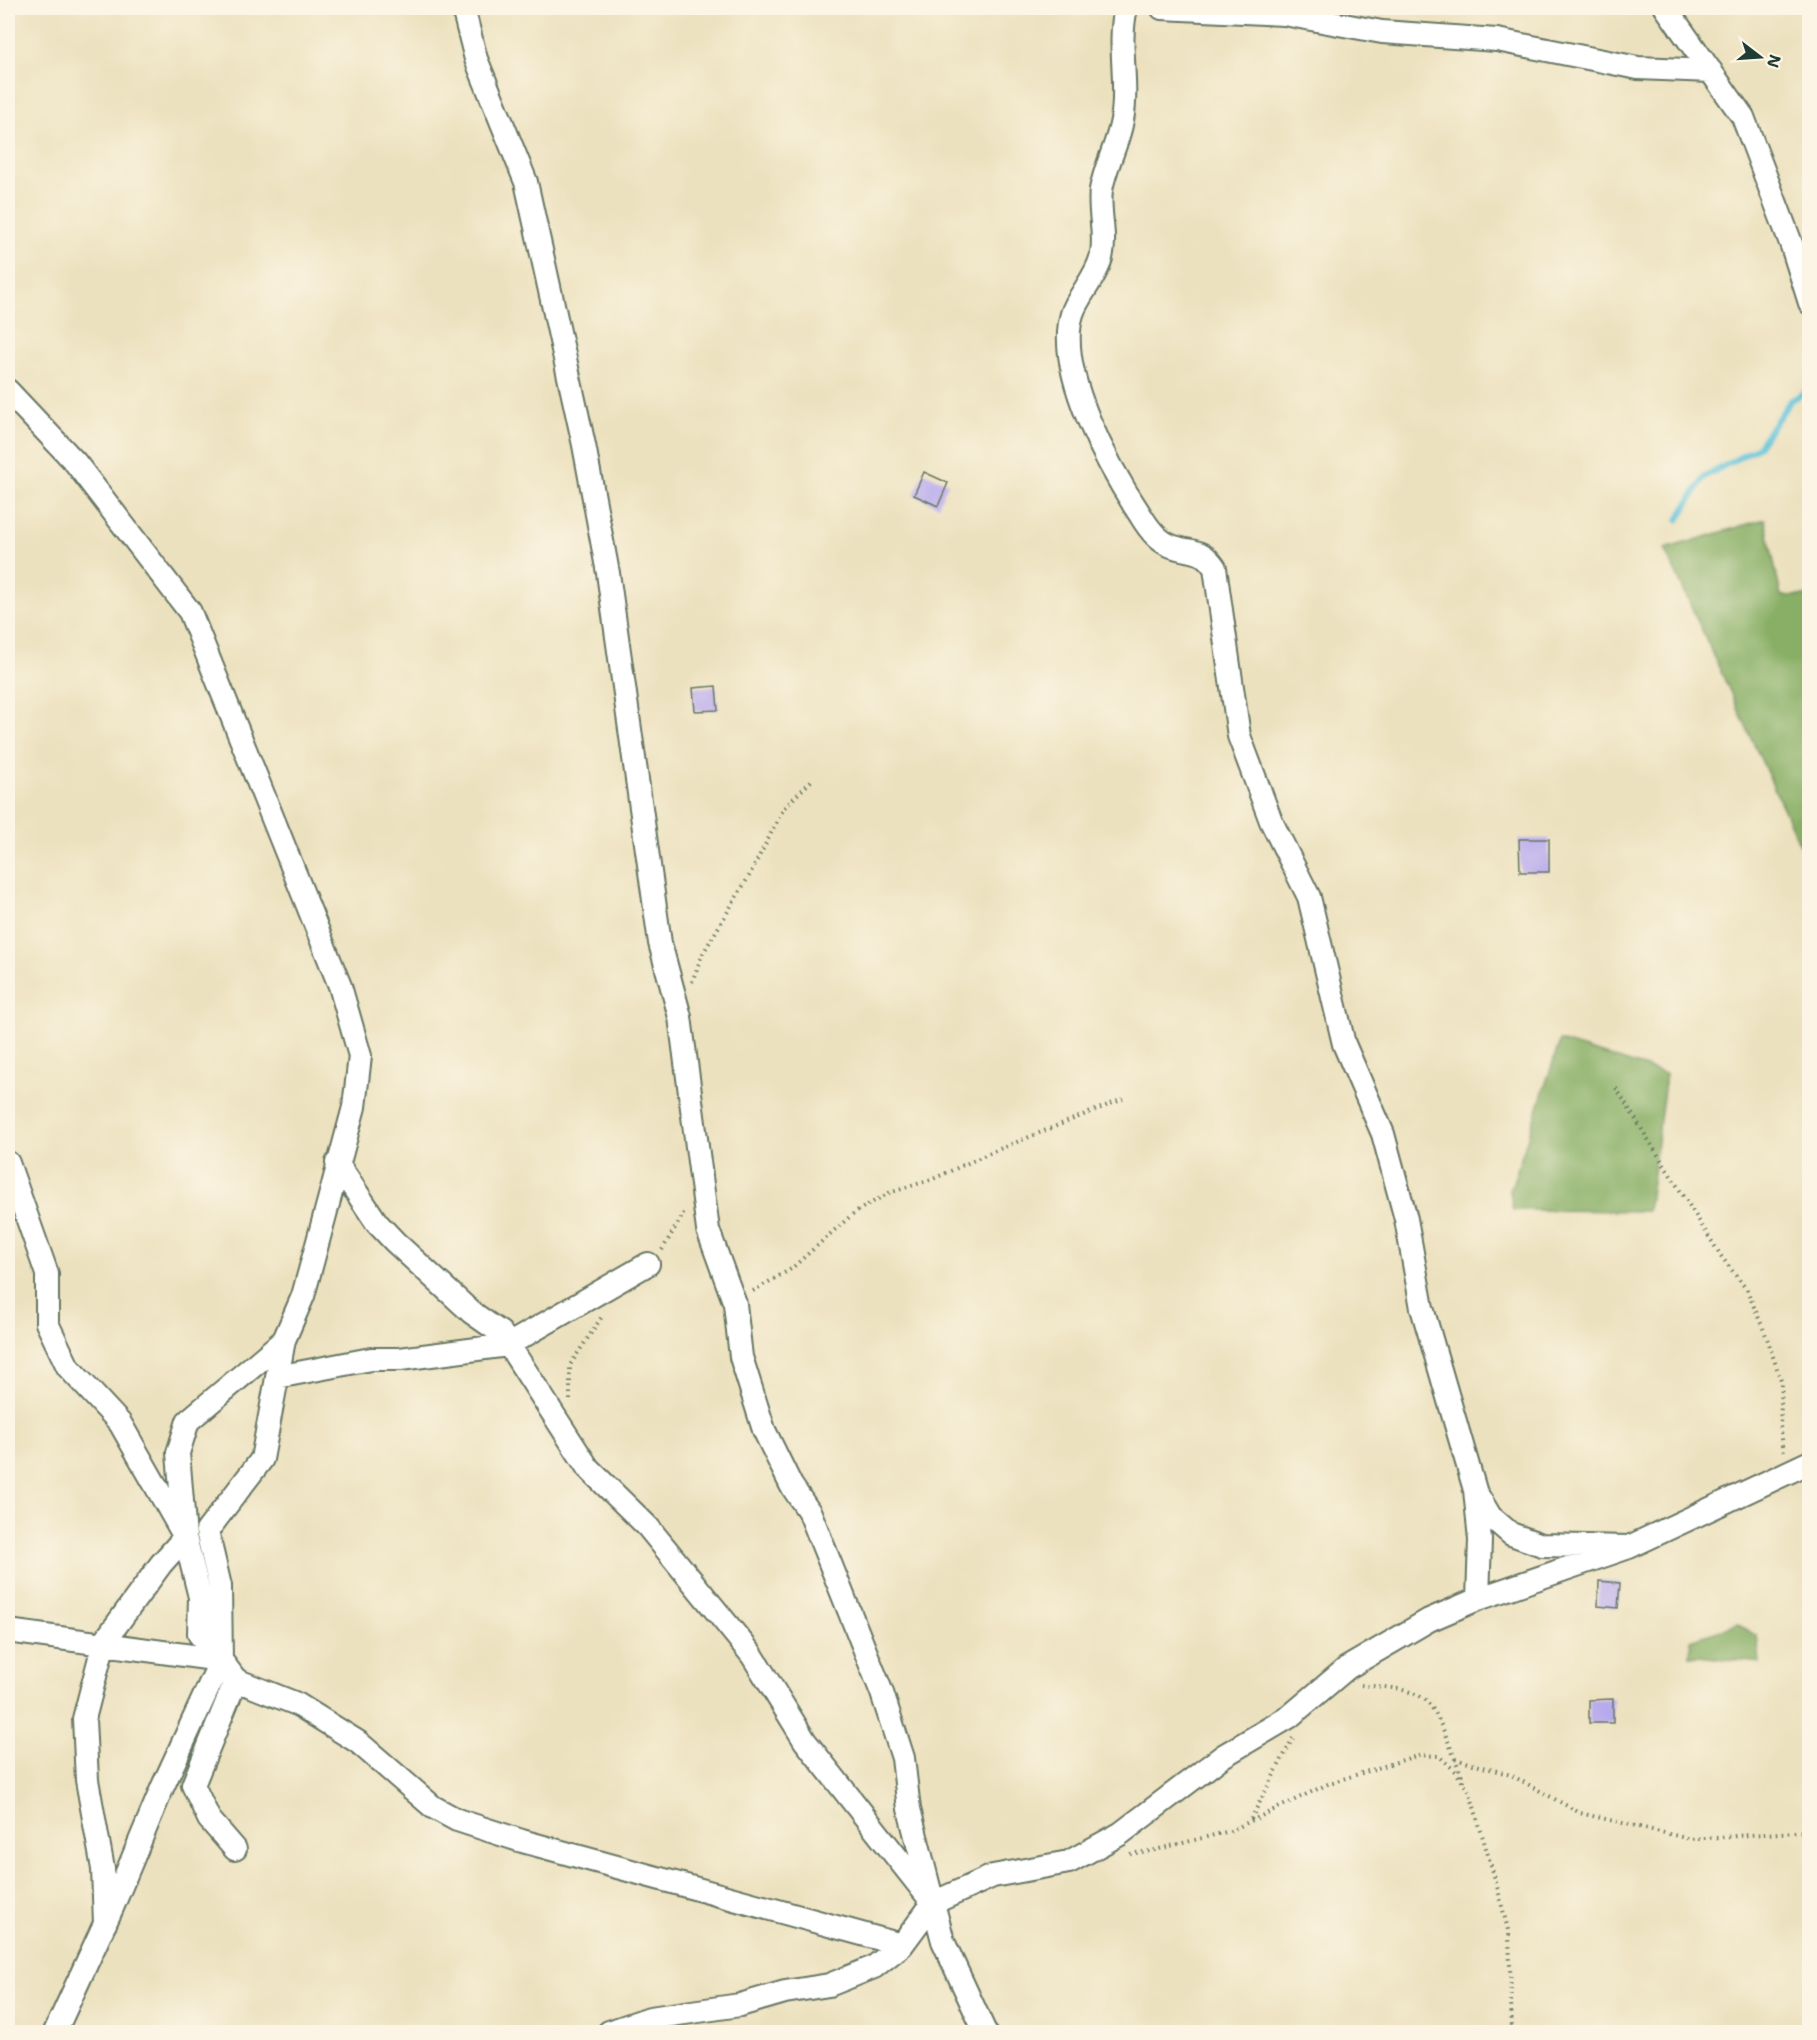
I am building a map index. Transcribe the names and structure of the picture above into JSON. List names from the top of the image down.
{
  "north": "right"
}
